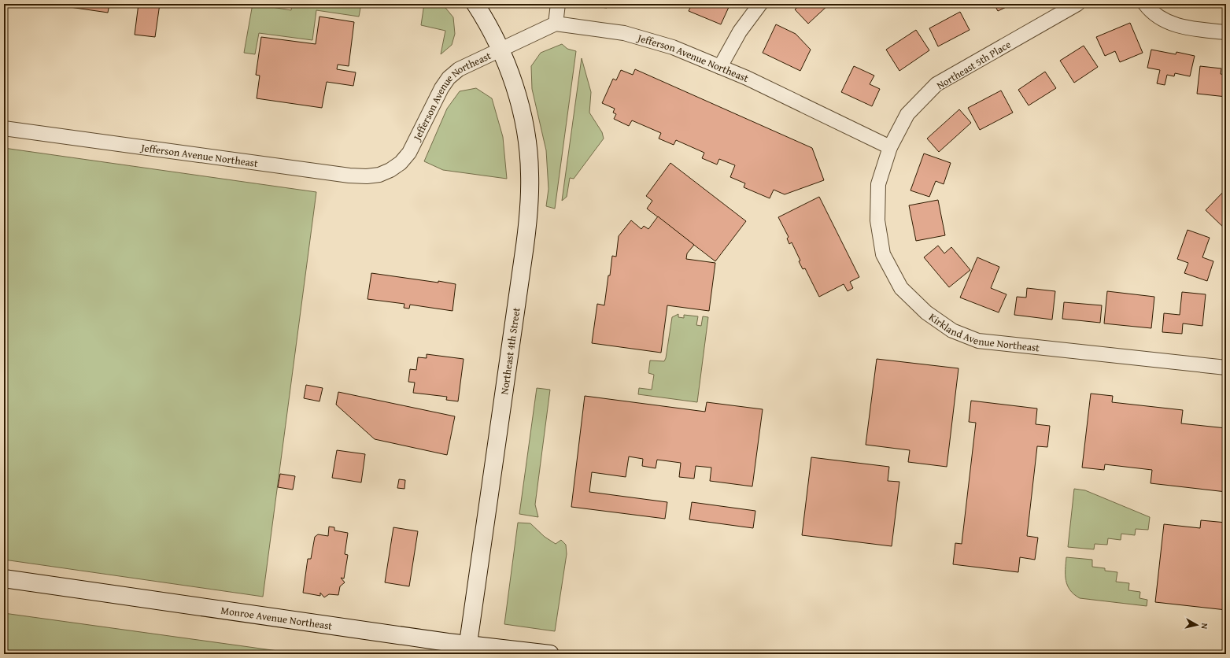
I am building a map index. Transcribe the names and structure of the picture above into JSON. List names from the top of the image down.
{
  "streets": {
    "main road": ["Northeast 4th Street", "Monroe Avenue Northeast"],
    "street": ["Jefferson Avenue Northeast", "Northeast 5th Place", "Kirkland Avenue Northeast"]
  },
  "crossings": [
    ["Jefferson Avenue Northeast", "Northeast 5th Place"],
    ["Jefferson Avenue Northeast", "Kirkland Avenue Northeast"],
    ["Jefferson Avenue Northeast", "Northeast 4th Street"],
    ["Northeast 5th Place", "Kirkland Avenue Northeast"],
    ["Northeast 4th Street", "Monroe Avenue Northeast"]
  ],
  "north": "right"
}
